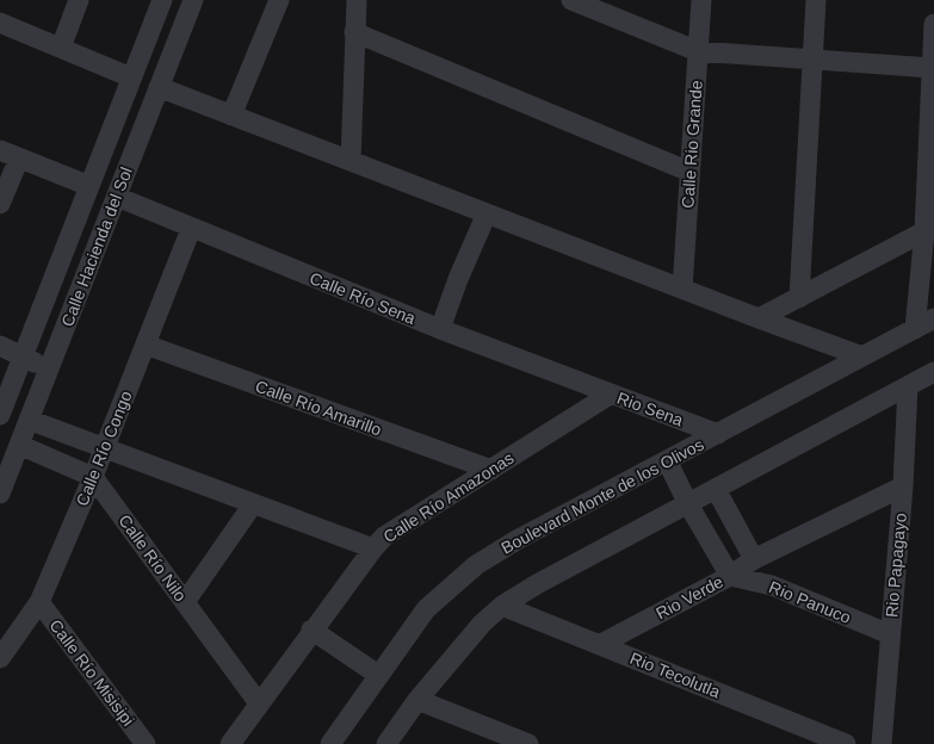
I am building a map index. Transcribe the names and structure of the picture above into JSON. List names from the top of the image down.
{
  "streets": {
    "street": [
      "Calle Rio Grande",
      "Calle Hacienda del Sol",
      "Calle Río Sena",
      "Calle Río Amarillo",
      "Rio Sena",
      "Calle Río Congo",
      "Boulevard Monte de los Olivos",
      "Calle Río Amazonas",
      "Calle Río Nilo",
      "Rio Papagayo",
      "Rio Verde",
      "Rio Panuco",
      "Calle Río Misisipi",
      "Rio Tecolutla"
    ]
  },
  "crossings": [
    ["Calle Hacienda del Sol", "Calle Río Sena"],
    ["Calle Río Sena", "Rio Sena"],
    ["Calle Río Sena", "Calle Río Congo"],
    ["Calle Río Sena", "Calle Río Amazonas"],
    ["Calle Río Amarillo", "Calle Río Congo"],
    ["Calle Río Amarillo", "Calle Río Amazonas"],
    ["Rio Sena", "Boulevard Monte de los Olivos"],
    ["Rio Sena", "Calle Río Amazonas"],
    ["Calle Río Congo", "Calle Río Nilo"],
    ["Calle Río Congo", "Calle Río Misisipi"],
    ["Boulevard Monte de los Olivos", "Rio Verde"],
    ["Calle Río Amazonas", "Calle Río Nilo"],
    ["Rio Papagayo", "Rio Panuco"],
    ["Rio Verde", "Rio Panuco"],
    ["Rio Verde", "Rio Tecolutla"]
  ]
}
